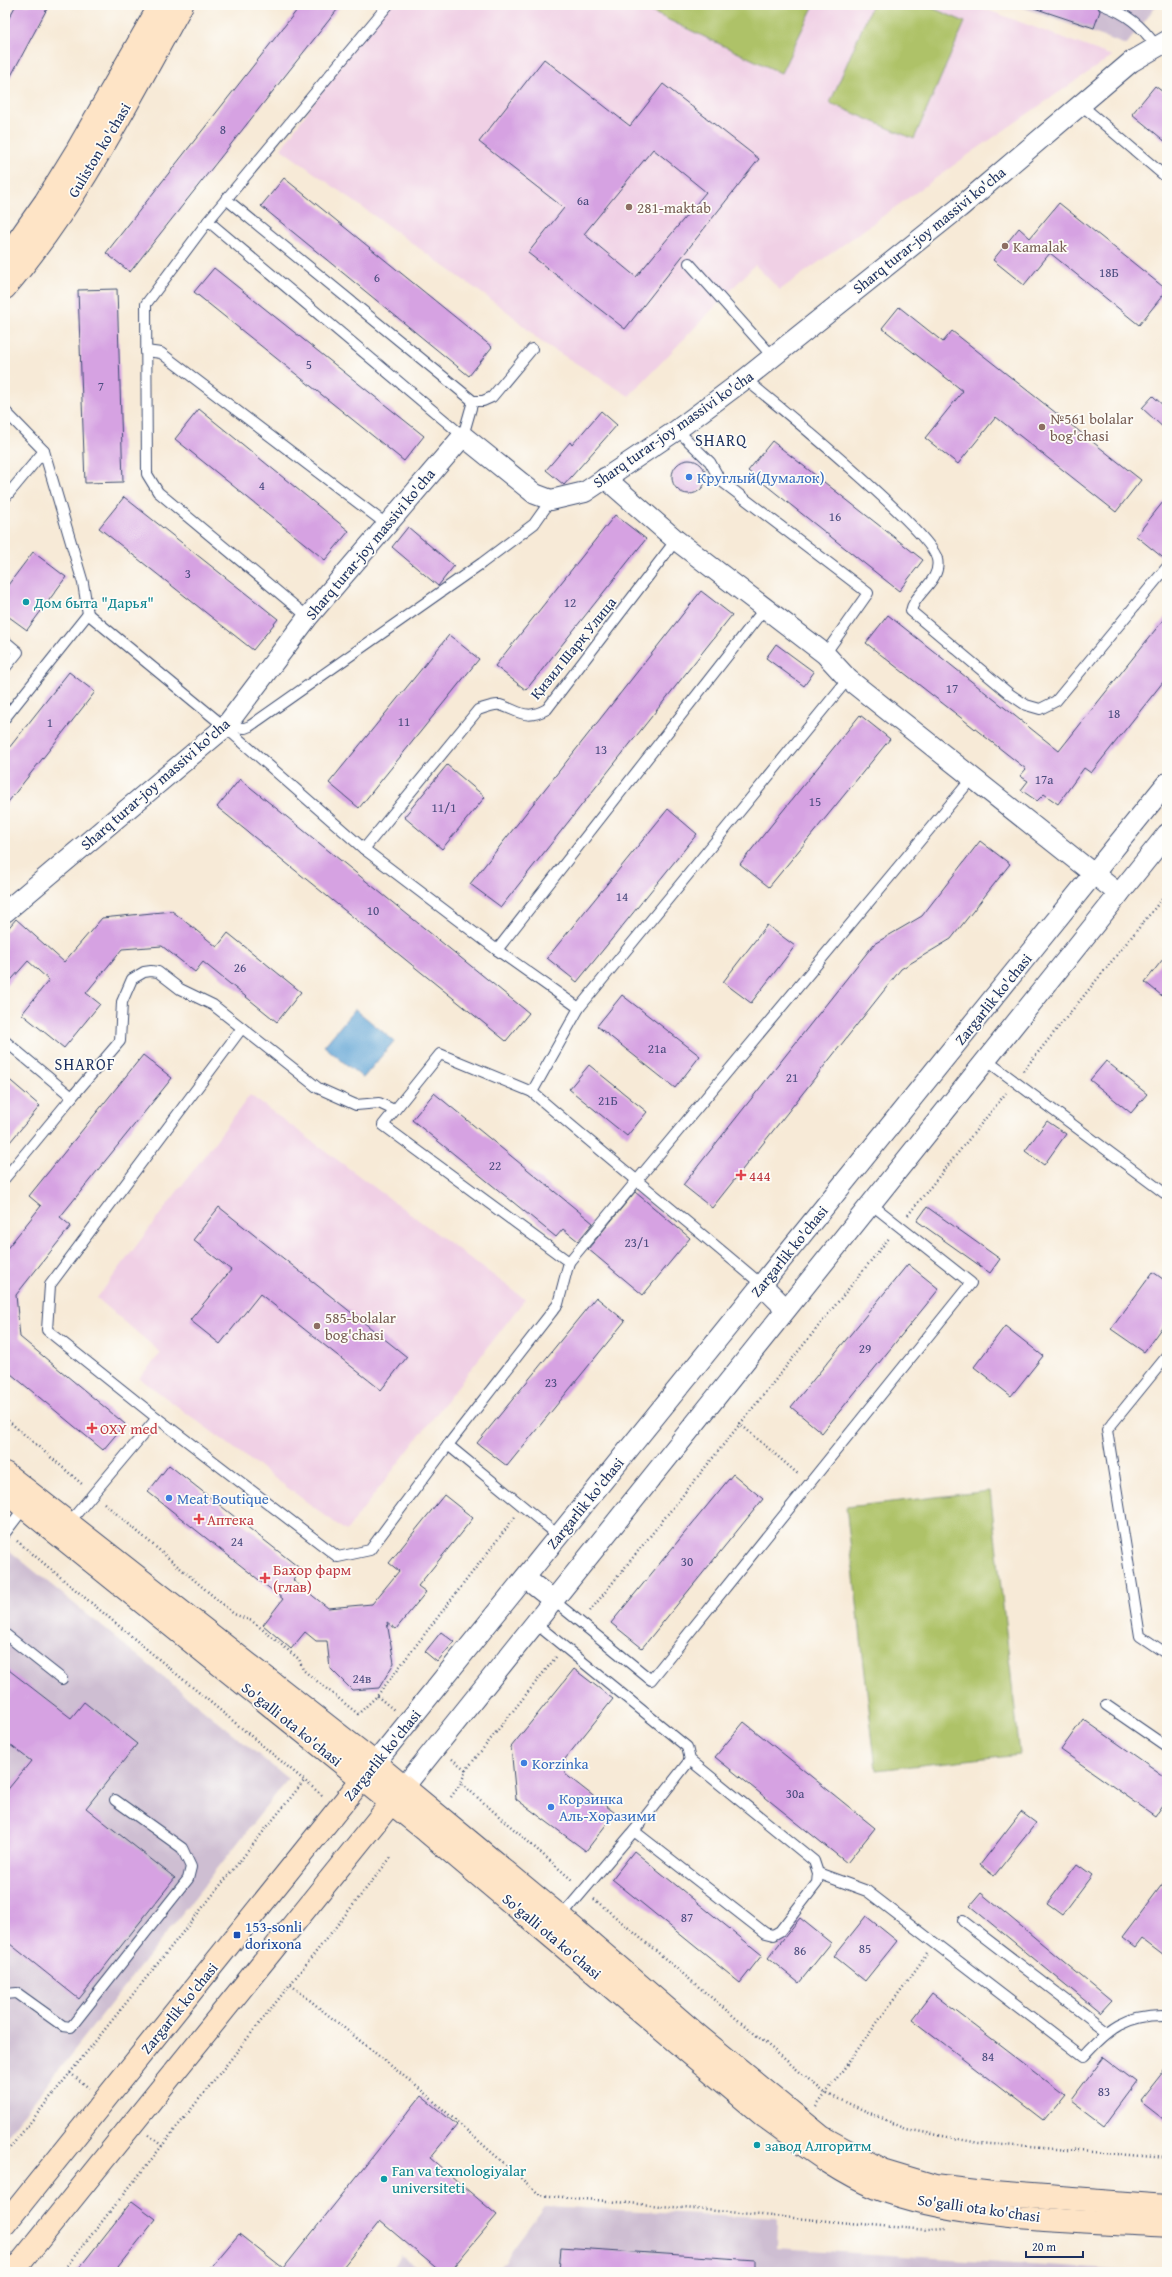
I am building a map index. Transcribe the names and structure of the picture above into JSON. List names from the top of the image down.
{
  "streets": {
    "main road": ["Guliston ko'chasi", "Zargarlik ko'chasi", "So'galli ota ko'chasi"],
    "street": ["Sharq turar-joy massivi ko'cha"],
    "lane": ["Қизил Шарқ Улица"]
  },
  "crossings": [
    ["Zargarlik ko'chasi", "So'galli ota ko'chasi"]
  ],
  "districts": ["SHARQ", "SHAROF"],
  "places": {
    "other": [
      "281-maktab",
      "Kamalak",
      "№561 bolalar bog'chasi",
      "Круглый(Думалок)",
      "Дом быта \"Дарья\"",
      "585-bolalar bog'chasi",
      "Meat Boutique",
      "Korzinka",
      "Корзинка Аль-Хоразими",
      "завод Алгоритм",
      "Fan va texnologiyalar universiteti"
    ],
    "health": [
      "444",
      "OXY med",
      "Аптека",
      "Бахор фарм (глав)"
    ],
    "transit": ["153-sonli dorixona"]
  },
  "house_numbers": [
    "8",
    "6a",
    "18Б",
    "6",
    "5",
    "7",
    "4",
    "16",
    "3",
    "12",
    "17",
    "18",
    "11",
    "1",
    "13",
    "17а",
    "15",
    "11/1",
    "14",
    "10",
    "26",
    "21а",
    "21",
    "21Б",
    "22",
    "23/1",
    "29",
    "23",
    "24",
    "30",
    "24в",
    "30a",
    "87",
    "85",
    "86",
    "84",
    "83"
  ],
  "scale_bar": "20 m"
}
